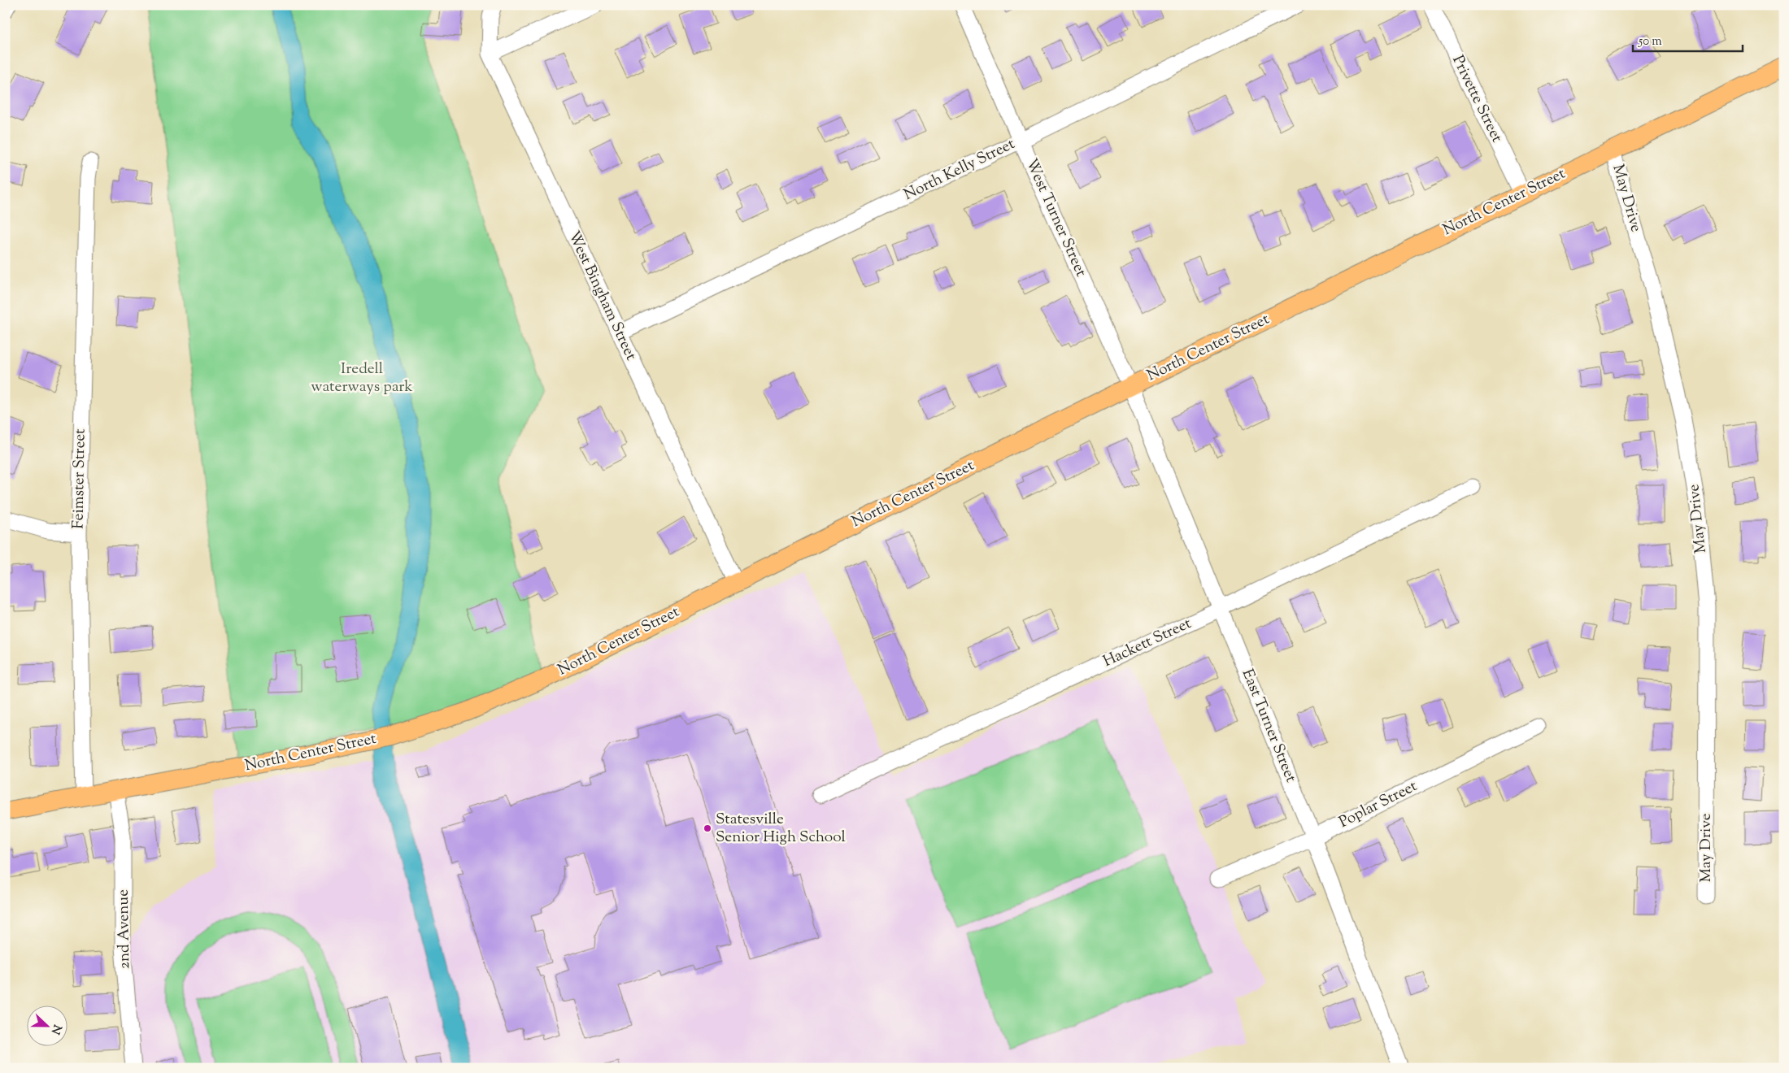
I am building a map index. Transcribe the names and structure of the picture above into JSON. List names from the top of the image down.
{
  "streets": {
    "main road": ["North Center Street"],
    "street": [
      "Privette Street",
      "North Kelly Street",
      "May Drive",
      "West Turner Street",
      "West Bingham Street",
      "Feimster Street",
      "Hackett Street",
      "East Turner Street",
      "Poplar Street",
      "2nd Avenue"
    ]
  },
  "crossings": [
    ["Privette Street", "North Center Street"],
    ["North Kelly Street", "West Turner Street"],
    ["North Kelly Street", "West Bingham Street"],
    ["May Drive", "North Center Street"],
    ["North Center Street", "West Turner Street"],
    ["North Center Street", "West Bingham Street"],
    ["North Center Street", "Feimster Street"],
    ["North Center Street", "East Turner Street"],
    ["North Center Street", "2nd Avenue"],
    ["West Turner Street", "East Turner Street"],
    ["Hackett Street", "East Turner Street"],
    ["East Turner Street", "Poplar Street"]
  ],
  "parks": ["Iredell waterways park"],
  "places": ["Statesville Senior High School"],
  "scale_bar": "50 m",
  "north": "right"
}
